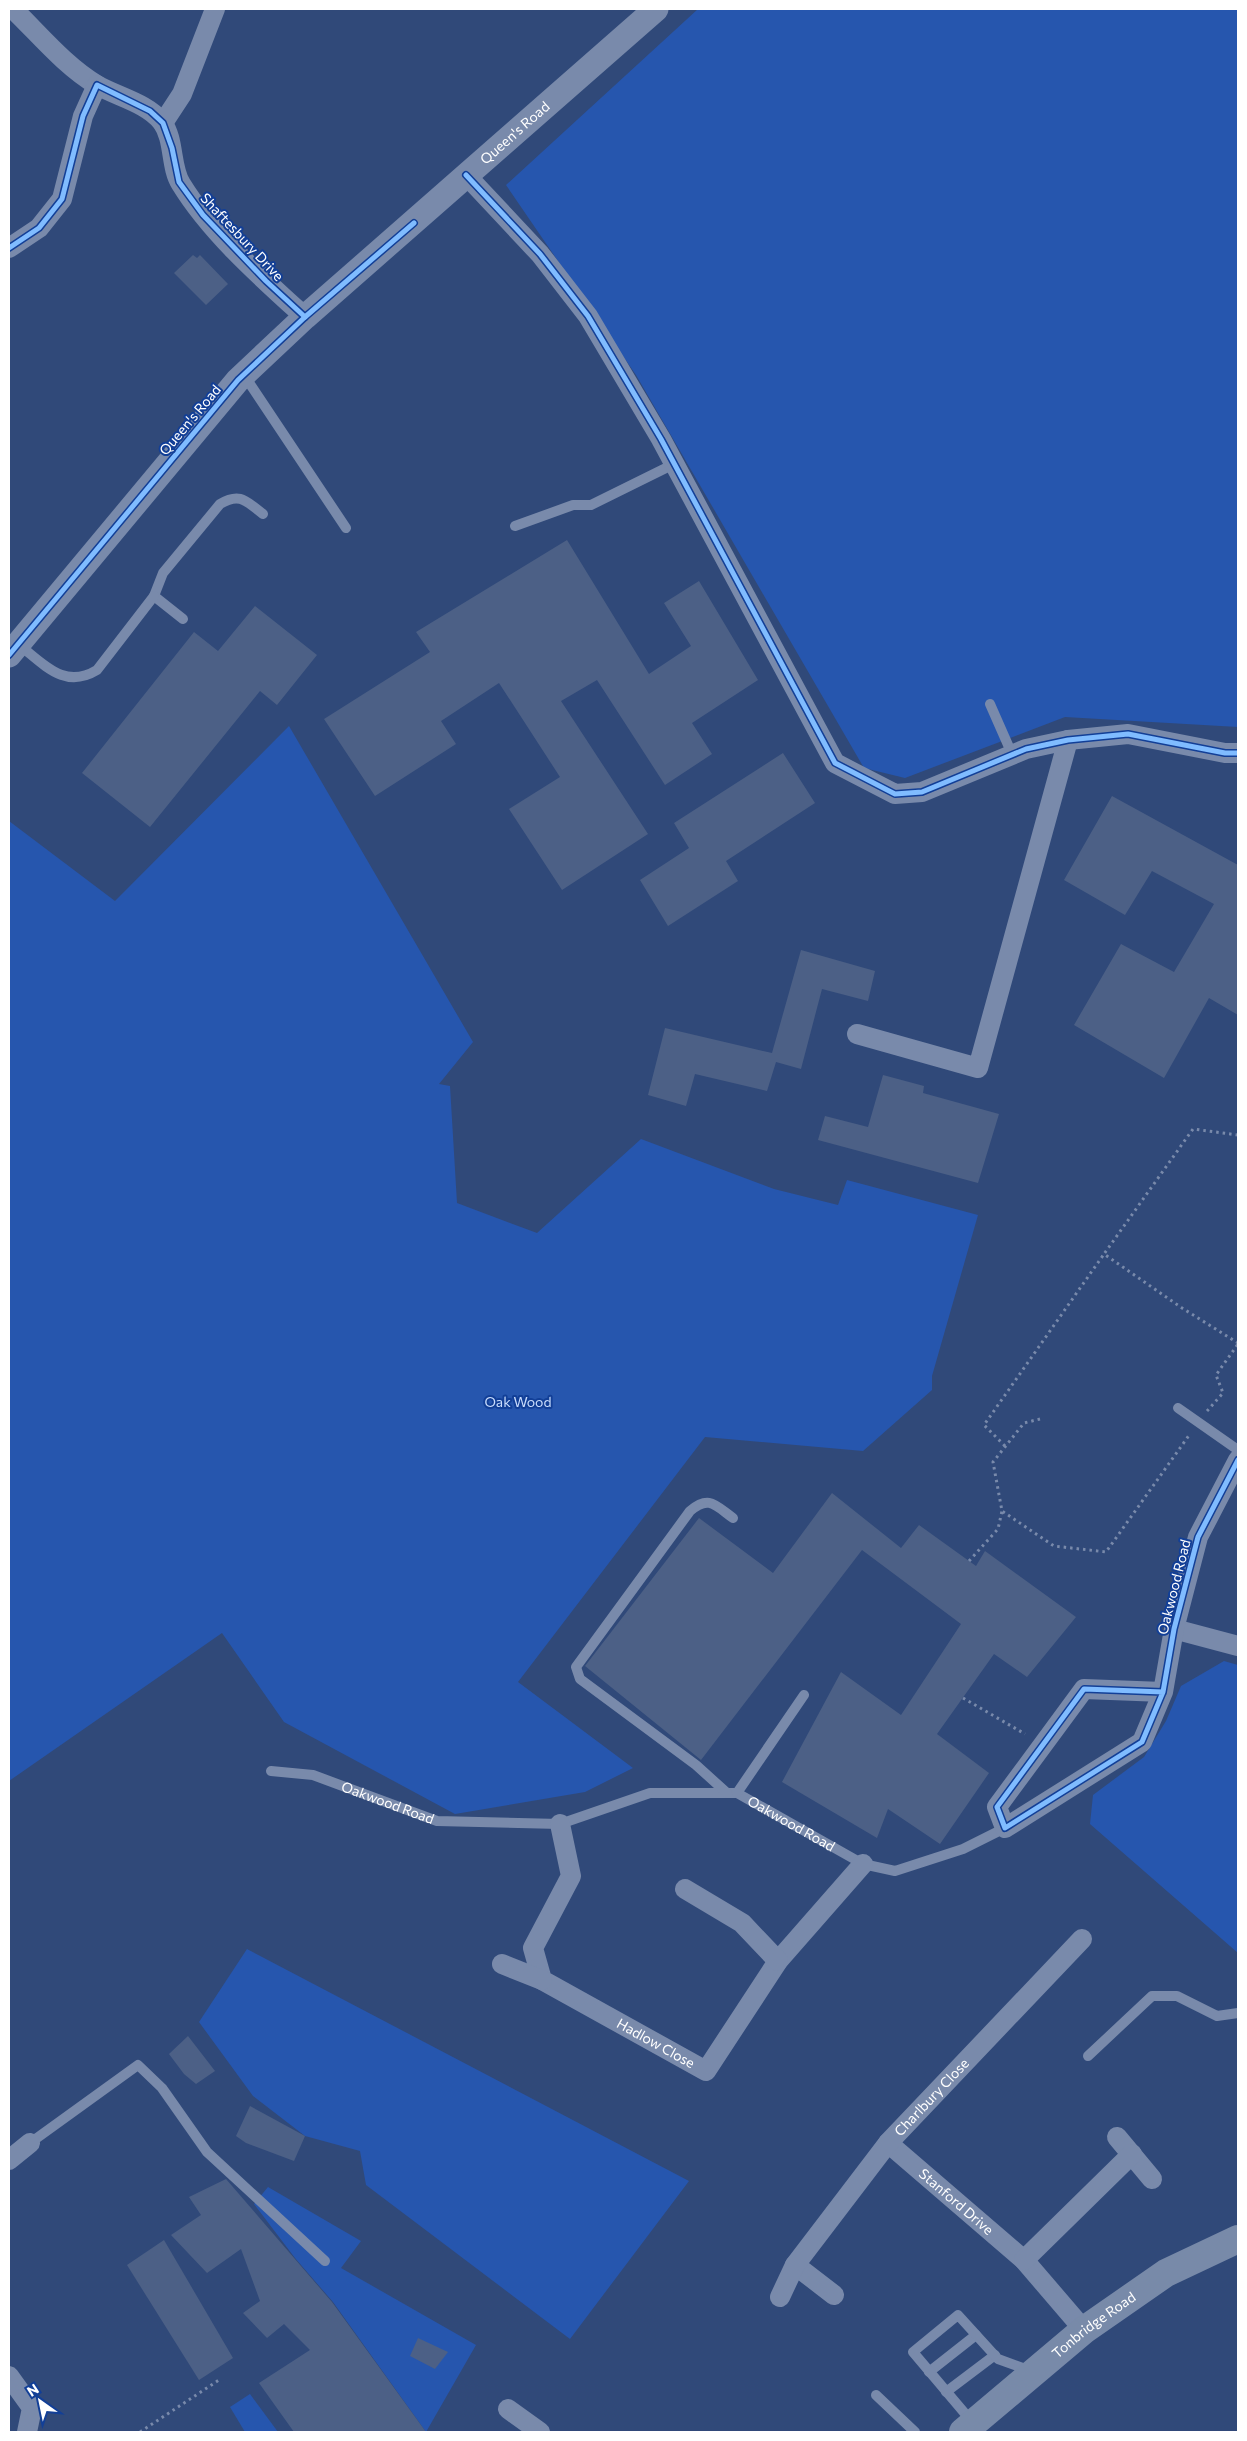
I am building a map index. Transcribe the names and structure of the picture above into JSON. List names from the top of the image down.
{
  "streets": {
    "main road": ["Tonbridge Road"],
    "street": [
      "Queen's Road",
      "Shaftesbury Drive",
      "Oakwood Road",
      "Hadlow Close",
      "Charlbury Close",
      "Stanford Drive"
    ]
  },
  "crossings": [
    ["Queen's Road", "Shaftesbury Drive"],
    ["Oakwood Road", "Hadlow Close"],
    ["Charlbury Close", "Stanford Drive"],
    ["Stanford Drive", "Tonbridge Road"]
  ],
  "parks": ["Oak Wood"],
  "north": "top left"
}
